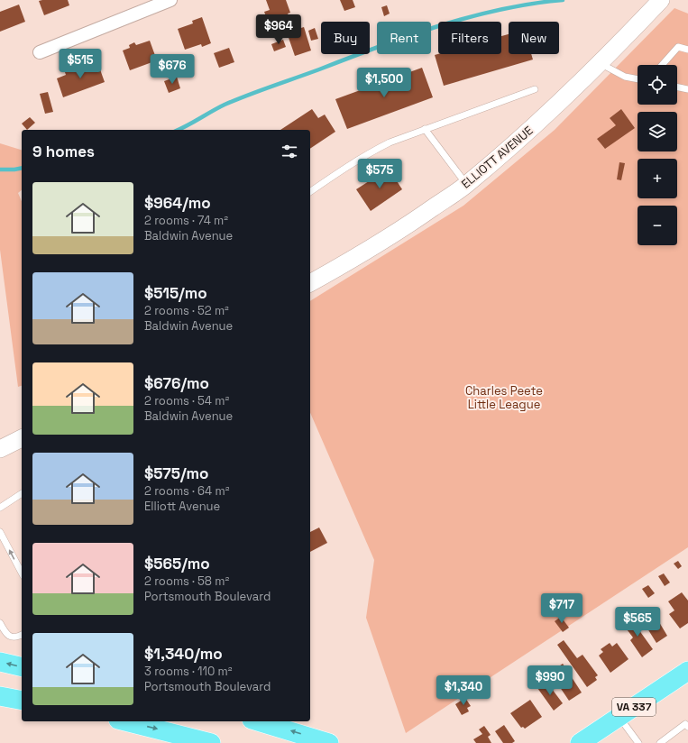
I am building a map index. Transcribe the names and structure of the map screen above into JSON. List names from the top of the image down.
{
  "streets": {
    "main road": ["VA 337"],
    "street": ["ELLIOTT AVENUE"]
  },
  "parks": ["Charles Peete Little League"],
  "page": {
    "price": [
      "$964",
      "$515",
      "$676",
      "$1,500",
      "$575",
      "$717",
      "$565",
      "$990",
      "$1,340"
    ],
    "chip": [
      "Buy",
      "Rent",
      "Filters",
      "New"
    ],
    "map_buttons": ["+", "−"],
    "heading": "9 homes",
    "list": [
      {
        "name": "$964/mo",
        "note": "2 rooms · 74 m² · Baldwin Avenue"
      },
      {
        "name": "$515/mo",
        "note": "2 rooms · 52 m² · Baldwin Avenue"
      },
      {
        "name": "$676/mo",
        "note": "2 rooms · 54 m² · Baldwin Avenue"
      },
      {
        "name": "$575/mo",
        "note": "2 rooms · 64 m² · Elliott Avenue"
      },
      {
        "name": "$565/mo",
        "note": "2 rooms · 58 m² · Portsmouth Boulevard"
      },
      {
        "name": "$1,340/mo",
        "note": "3 rooms · 110 m² · Portsmouth Boulevard"
      }
    ]
  }
}
